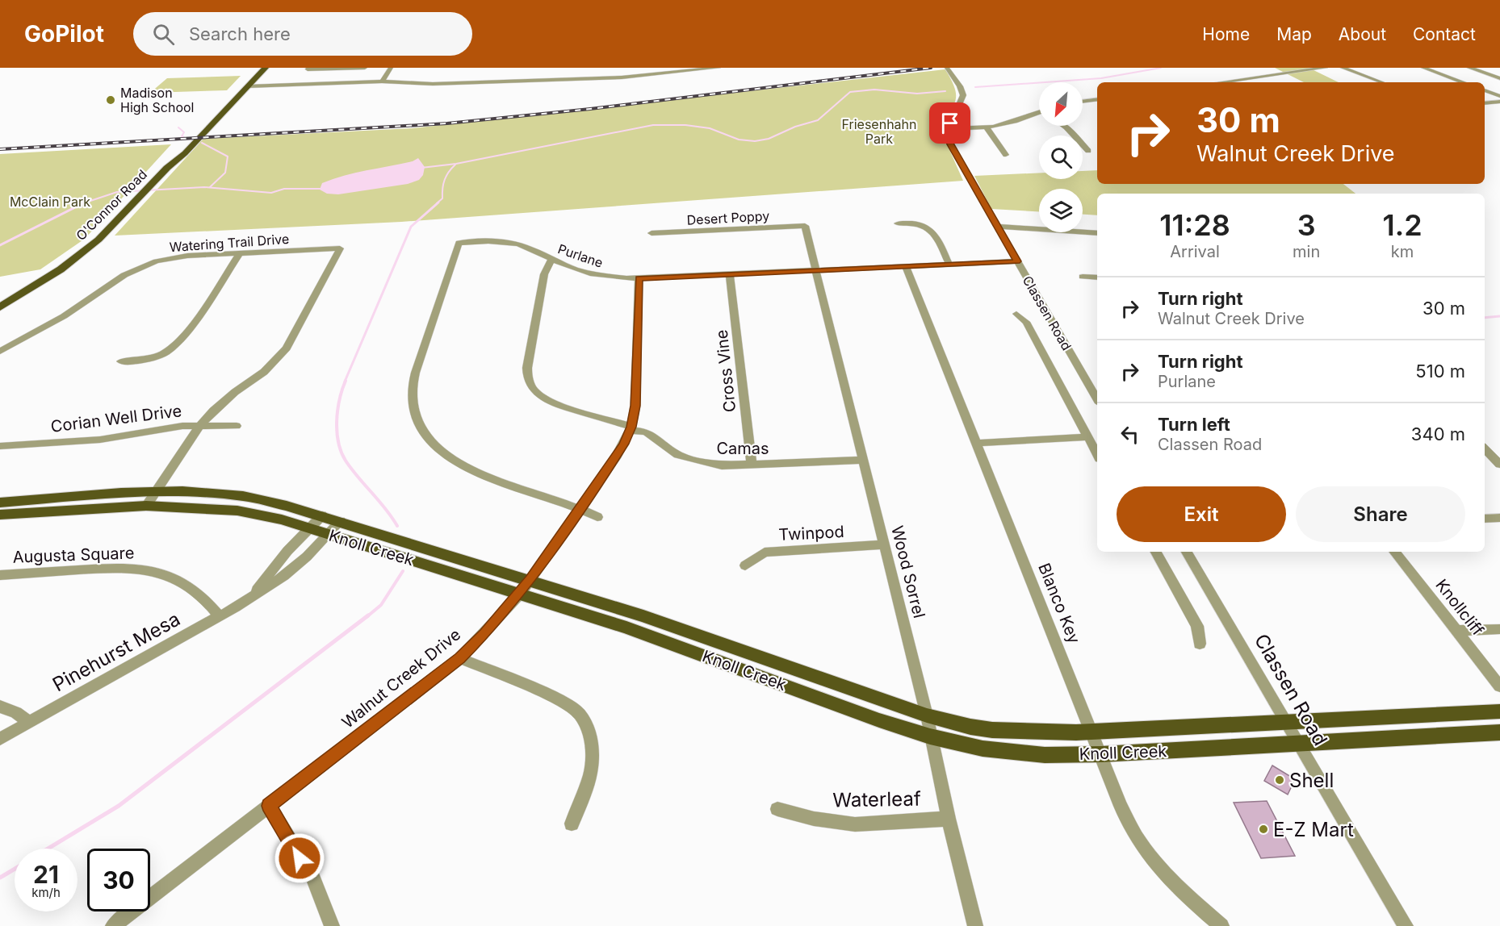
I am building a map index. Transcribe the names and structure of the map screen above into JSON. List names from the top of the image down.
{
  "streets": {
    "main road": ["O'Connor Road", "Knoll Creek"],
    "street": [
      "Desert Poppy",
      "Watering Trail Drive",
      "Purlane",
      "Classen Road",
      "Cross Vine",
      "Corian Well Drive",
      "Camas",
      "Twinpod",
      "Augusta Square",
      "Wood Sorrel",
      "Blanco Key",
      "Knollcliff",
      "Pinehurst Mesa",
      "Walnut Creek Drive",
      "Waterleaf"
    ]
  },
  "crossings": [
    ["Desert Poppy", "Wood Sorrel"],
    ["Watering Trail Drive", "Corian Well Drive"],
    ["Purlane", "Classen Road"],
    ["Purlane", "Cross Vine"],
    ["Purlane", "Camas"],
    ["Purlane", "Wood Sorrel"],
    ["Purlane", "Blanco Key"],
    ["Purlane", "Walnut Creek Drive"],
    ["Classen Road", "Knoll Creek"],
    ["Cross Vine", "Camas"],
    ["Camas", "Wood Sorrel"],
    ["Camas", "Walnut Creek Drive"],
    ["Twinpod", "Wood Sorrel"],
    ["Knoll Creek", "Wood Sorrel"],
    ["Knoll Creek", "Blanco Key"],
    ["Knoll Creek", "Pinehurst Mesa"],
    ["Knoll Creek", "Walnut Creek Drive"],
    ["Augusta Square", "Pinehurst Mesa"],
    ["Wood Sorrel", "Waterleaf"]
  ],
  "parks": ["Friesenhahn Park", "McClain Park"],
  "places": ["Madison High School", "Shell", "E-Z Mart"],
  "north": "bottom left",
  "page": {
    "header": "GoPilot",
    "search": "Search here",
    "nav": [
      "Home",
      "Map",
      "About",
      "Contact"
    ],
    "turn": ["30 m", "Walnut Creek Drive"],
    "eta": [
      "11:28",
      "Arrival",
      "3",
      "min",
      "1.2",
      "km"
    ],
    "list": [
      {
        "name": "Turn right",
        "note": "Walnut Creek Drive",
        "value": "30 m"
      },
      {
        "name": "Turn right",
        "note": "Purlane",
        "value": "510 m"
      },
      {
        "name": "Turn left",
        "note": "Classen Road",
        "value": "340 m"
      }
    ],
    "buttons": ["Exit", "Share"],
    "speed": "21 km/h",
    "limit": "30"
  }
}
